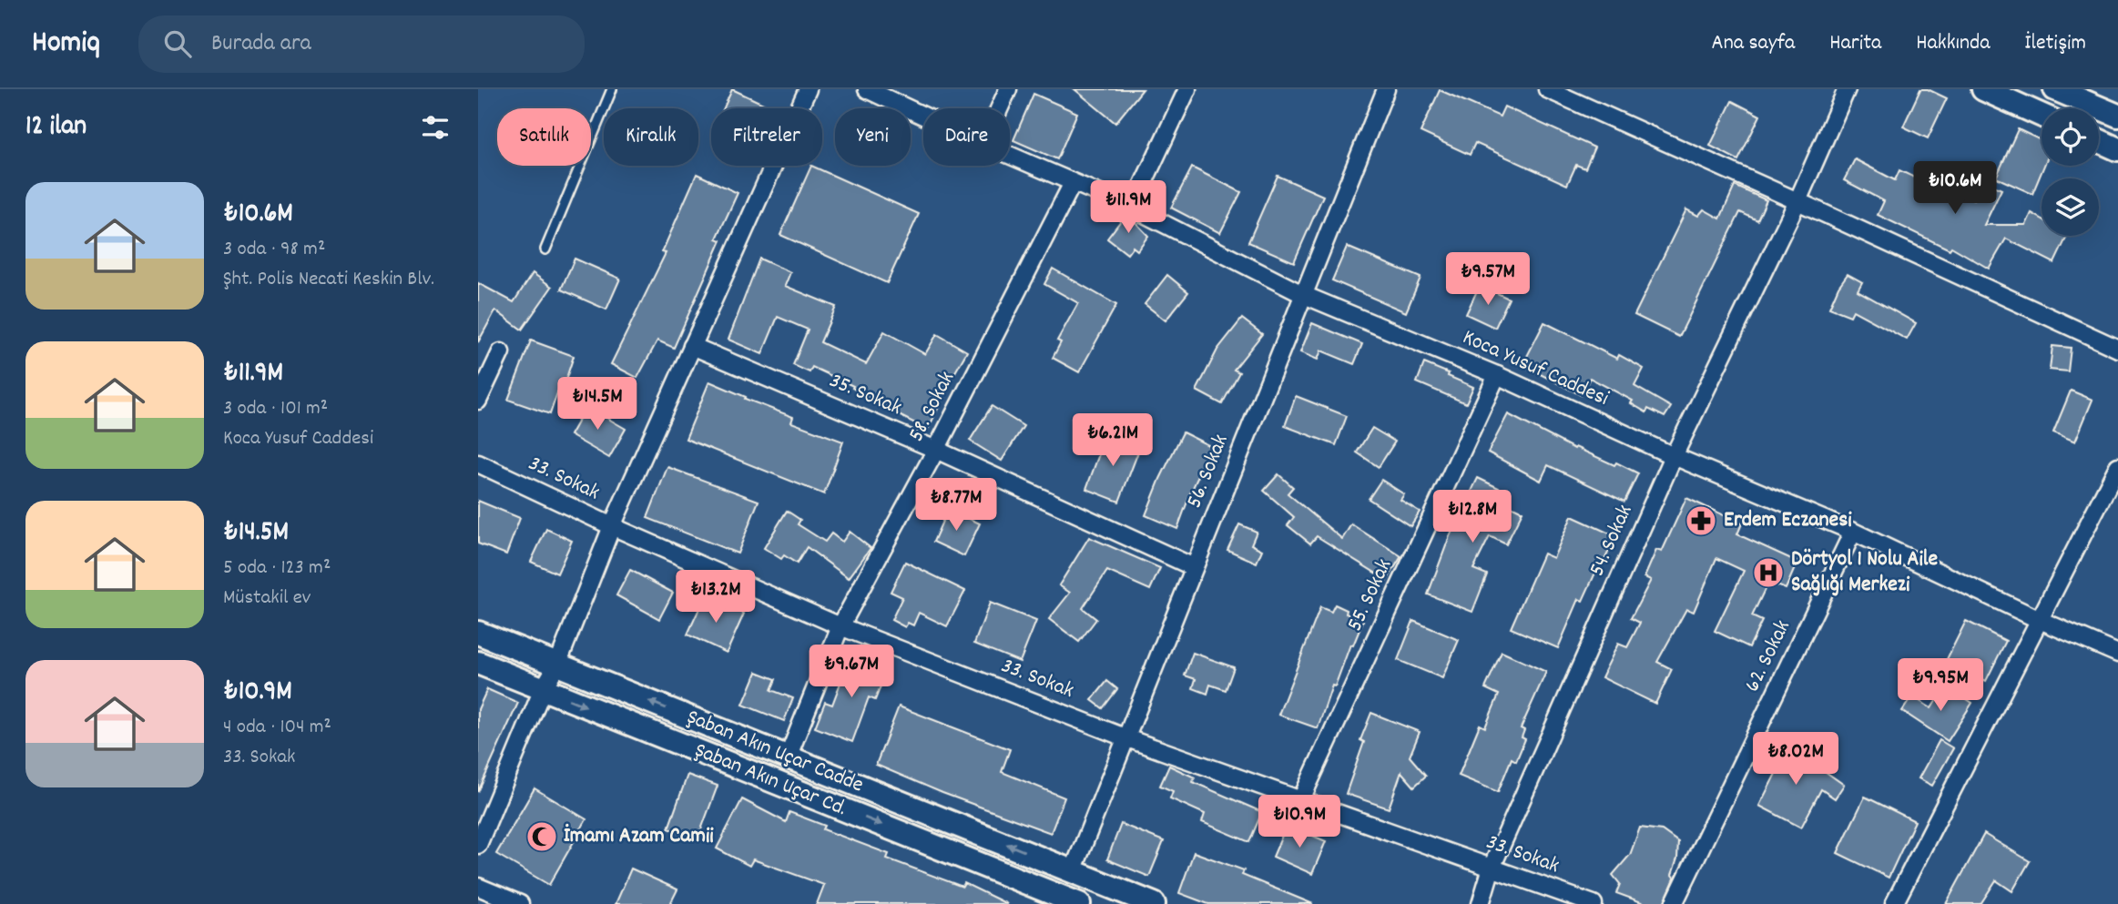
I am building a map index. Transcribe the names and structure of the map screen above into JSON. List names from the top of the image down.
{
  "streets": {
    "main road": ["Şaban Akın Uçar Cadde", "Şaban Akın Uçar Cd."],
    "street": [
      "Koca Yusuf Caddesi",
      "35. Sokak",
      "58. Sokak",
      "56. Sokak",
      "33. Sokak",
      "54. Sokak",
      "55. Sokak",
      "62. Sokak"
    ]
  },
  "crossings": [
    ["Koca Yusuf Caddesi", "58. Sokak"],
    ["Koca Yusuf Caddesi", "56. Sokak"],
    ["Koca Yusuf Caddesi", "54. Sokak"],
    ["Koca Yusuf Caddesi", "55. Sokak"],
    ["Koca Yusuf Caddesi", "62. Sokak"],
    ["35. Sokak", "58. Sokak"],
    ["35. Sokak", "56. Sokak"],
    ["58. Sokak", "33. Sokak"],
    ["58. Sokak", "Şaban Akın Uçar Cadde"],
    ["56. Sokak", "33. Sokak"],
    ["56. Sokak", "Şaban Akın Uçar Cadde"],
    ["33. Sokak", "54. Sokak"],
    ["33. Sokak", "55. Sokak"]
  ],
  "one_way": ["Şaban Akın Uçar Cadde", "Şaban Akın Uçar Cd."],
  "places": {
    "pharmacy": ["Erdem Eczanesi"],
    "hospital": ["Dörtyol 1 Nolu Aile Sağlığı Merkezi"],
    "mosque": ["İmamı Azam Camii"]
  },
  "page": {
    "header": "Homiq",
    "search": "Burada ara",
    "nav": [
      "Ana sayfa",
      "Harita",
      "Hakkında",
      "İletişim"
    ],
    "heading": "12 ilan",
    "chip": [
      "Satılık",
      "Kiralık",
      "Filtreler",
      "Yeni",
      "Daire"
    ],
    "price": [
      "₺10.6M",
      "₺11.9M",
      "₺9.57M",
      "₺14.5M",
      "₺6.21M",
      "₺8.77M",
      "₺12.8M",
      "₺13.2M",
      "₺9.67M",
      "₺9.95M",
      "₺8.02M",
      "₺10.9M"
    ],
    "list": [
      {
        "name": "₺10.6M",
        "note": "3 oda · 98 m² · Şht. Polis Necati Keskin Blv."
      },
      {
        "name": "₺11.9M",
        "note": "3 oda · 101 m² · Koca Yusuf Caddesi"
      },
      {
        "name": "₺14.5M",
        "note": "5 oda · 123 m² · Müstakil ev"
      },
      {
        "name": "₺10.9M",
        "note": "4 oda · 104 m² · 33. Sokak"
      }
    ]
  }
}
